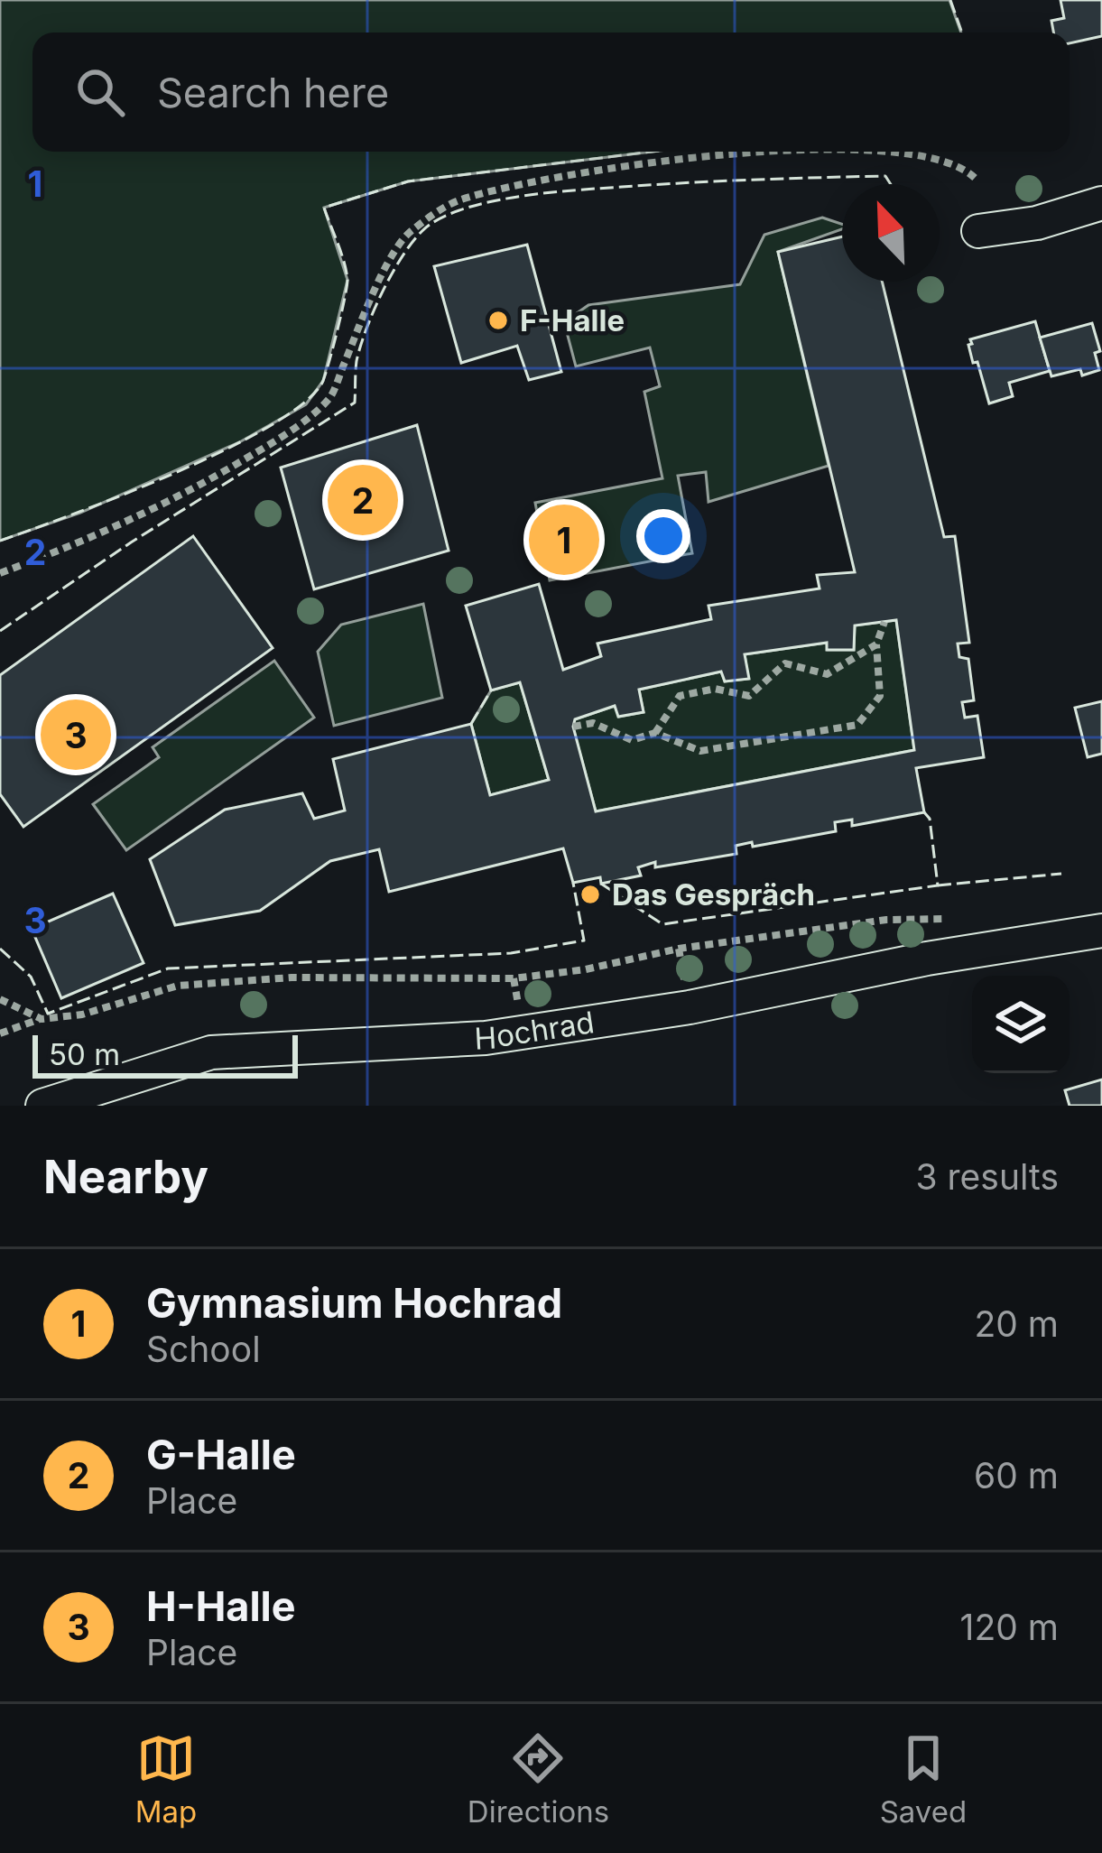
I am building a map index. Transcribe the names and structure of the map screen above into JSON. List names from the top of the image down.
{
  "streets": {
    "street": ["Hochrad"]
  },
  "places": ["F-Halle", "Das Gespräch"],
  "scale_bar": "50 m",
  "north": "top left",
  "page": {
    "search": "Search here",
    "pins": ["2", "1", "3"],
    "scale": "50 m",
    "heading": ["Nearby", "3 results"],
    "list": [
      {
        "mark": "1",
        "name": "Gymnasium Hochrad",
        "note": "School",
        "value": "20 m"
      },
      {
        "mark": "2",
        "name": "G-Halle",
        "note": "Place",
        "value": "60 m"
      },
      {
        "mark": "3",
        "name": "H-Halle",
        "note": "Place",
        "value": "120 m"
      }
    ],
    "nav": ["Map", "Directions", "Saved"]
  },
  "grid": {
    "rows": ["1", "2", "3"]
  }
}
